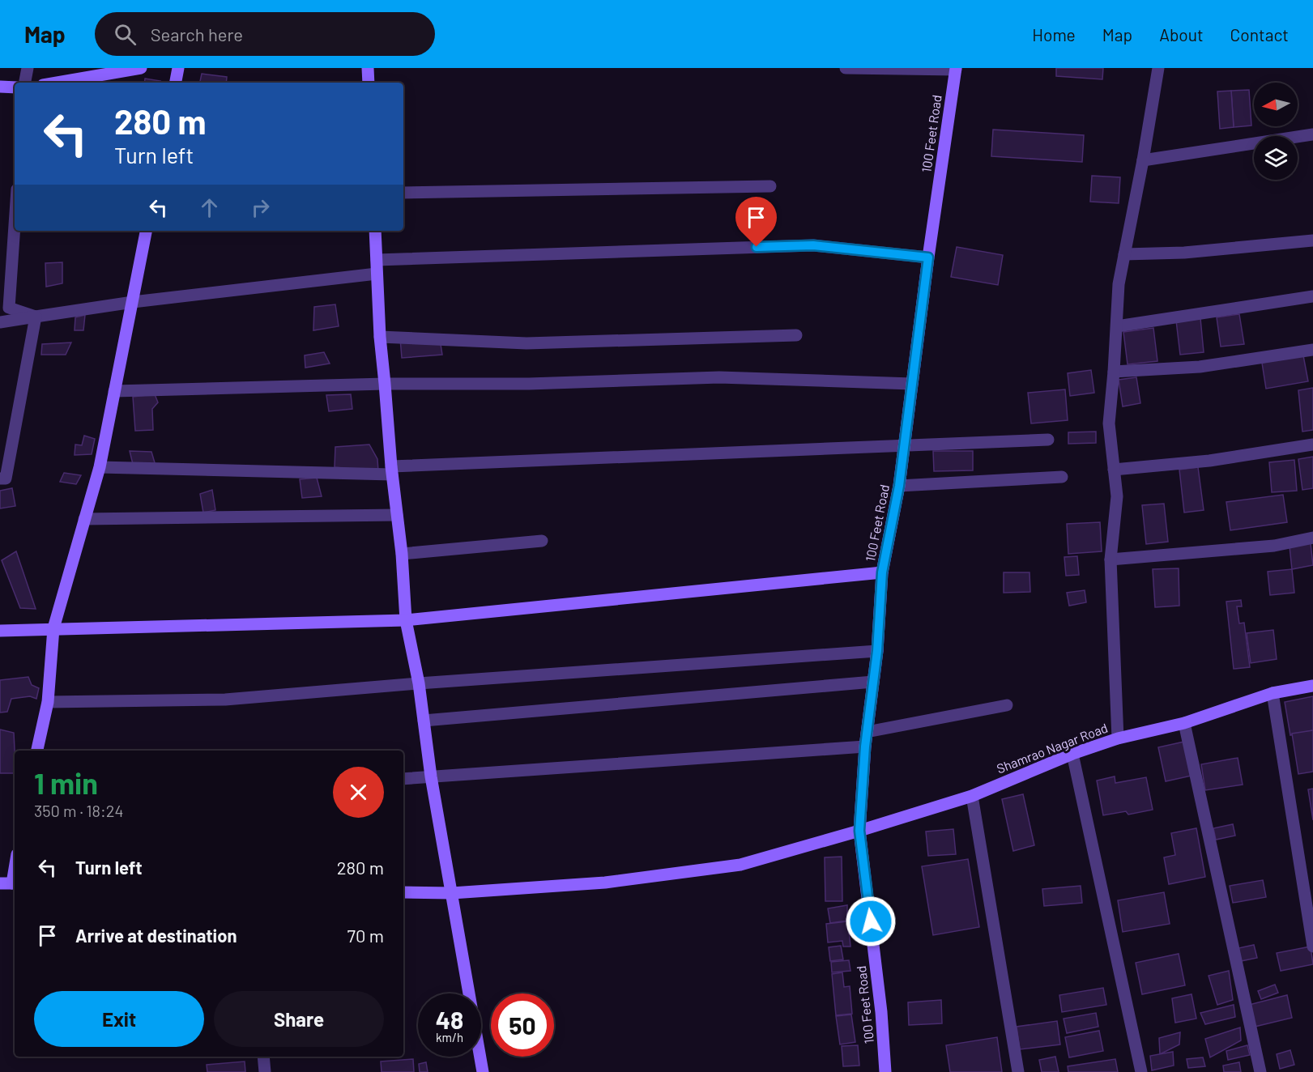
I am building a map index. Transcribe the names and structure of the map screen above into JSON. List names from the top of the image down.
{
  "streets": {
    "street": ["100 Feet Road", "Shamrao Nagar Road"]
  },
  "crossings": [
    ["100 Feet Road", "Shamrao Nagar Road"]
  ],
  "north": "left",
  "page": {
    "header": "Map",
    "search": "Search here",
    "nav": [
      "Home",
      "Map",
      "About",
      "Contact"
    ],
    "turn": ["280 m", "Turn left"],
    "heading": ["1 min", "350 m · 18:24"],
    "list": [
      {
        "name": "Turn left",
        "value": "280 m"
      },
      {
        "name": "Arrive at destination",
        "value": "70 m"
      }
    ],
    "buttons": ["Exit", "Share"],
    "speed": "48 km/h",
    "limit": "50"
  }
}
